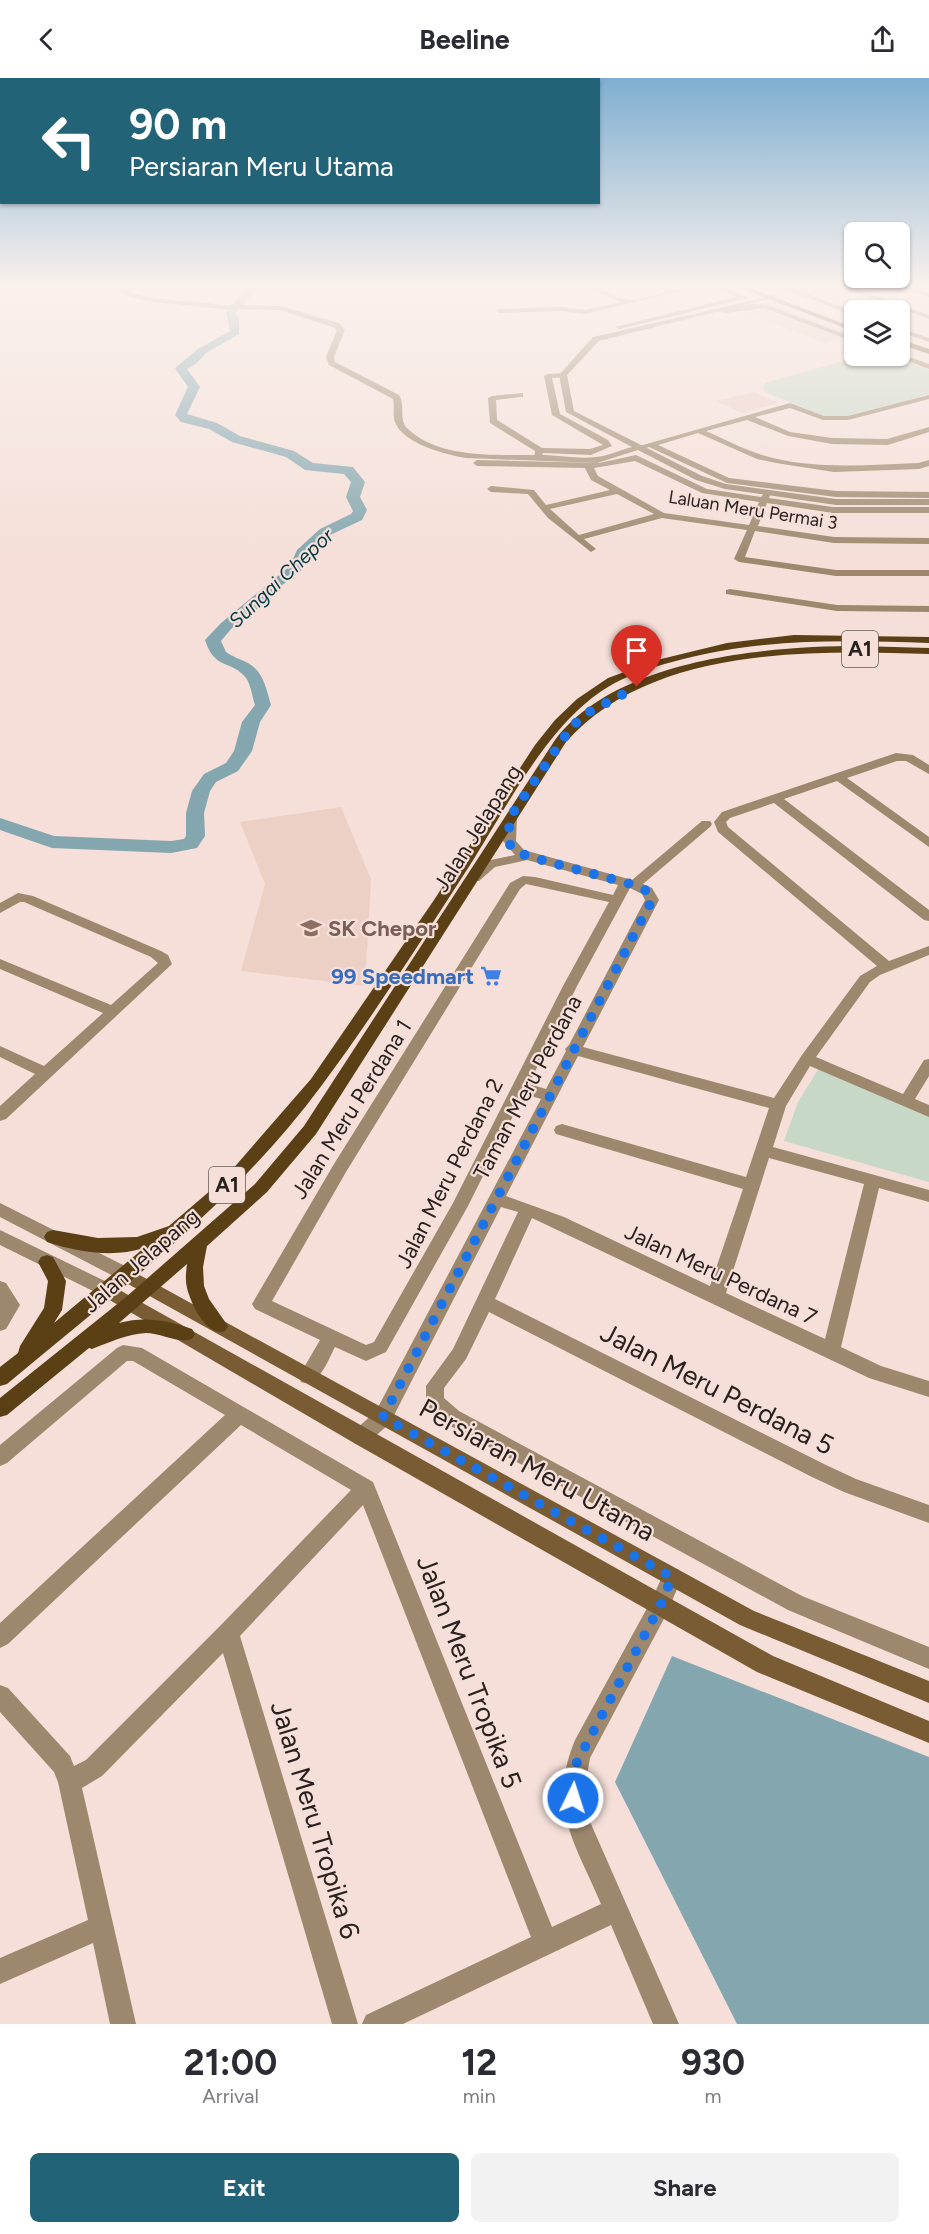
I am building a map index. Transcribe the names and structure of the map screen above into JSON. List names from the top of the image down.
{
  "streets": {
    "main road": ["A1", "Jalan Jelapang", "Persiaran Meru Utama"],
    "street": [
      "Laluan Meru Permai 3",
      "Taman Meru Perdana",
      "Jalan Meru Perdana 1",
      "Jalan Meru Perdana 2",
      "Jalan Meru Perdana 7",
      "Jalan Meru Perdana 5",
      "Jalan Meru Tropika 5",
      "Jalan Meru Tropika 6"
    ]
  },
  "crossings": [
    ["Jalan Jelapang", "Persiaran Meru Utama"],
    ["Taman Meru Perdana", "Jalan Meru Perdana 2"],
    ["Taman Meru Perdana", "Jalan Meru Perdana 7"],
    ["Taman Meru Perdana", "Persiaran Meru Utama"],
    ["Jalan Meru Perdana 1", "Jalan Meru Perdana 2"]
  ],
  "water": ["Sungai Chepor"],
  "places": {
    "school or university": ["SK Chepor"],
    "supermarket": ["99 Speedmart"]
  },
  "page": {
    "header": "Beeline",
    "turn": ["90 m", "Persiaran Meru Utama"],
    "eta": [
      "21:00",
      "Arrival",
      "12",
      "min",
      "930",
      "m"
    ],
    "buttons": ["Exit", "Share"]
  }
}
